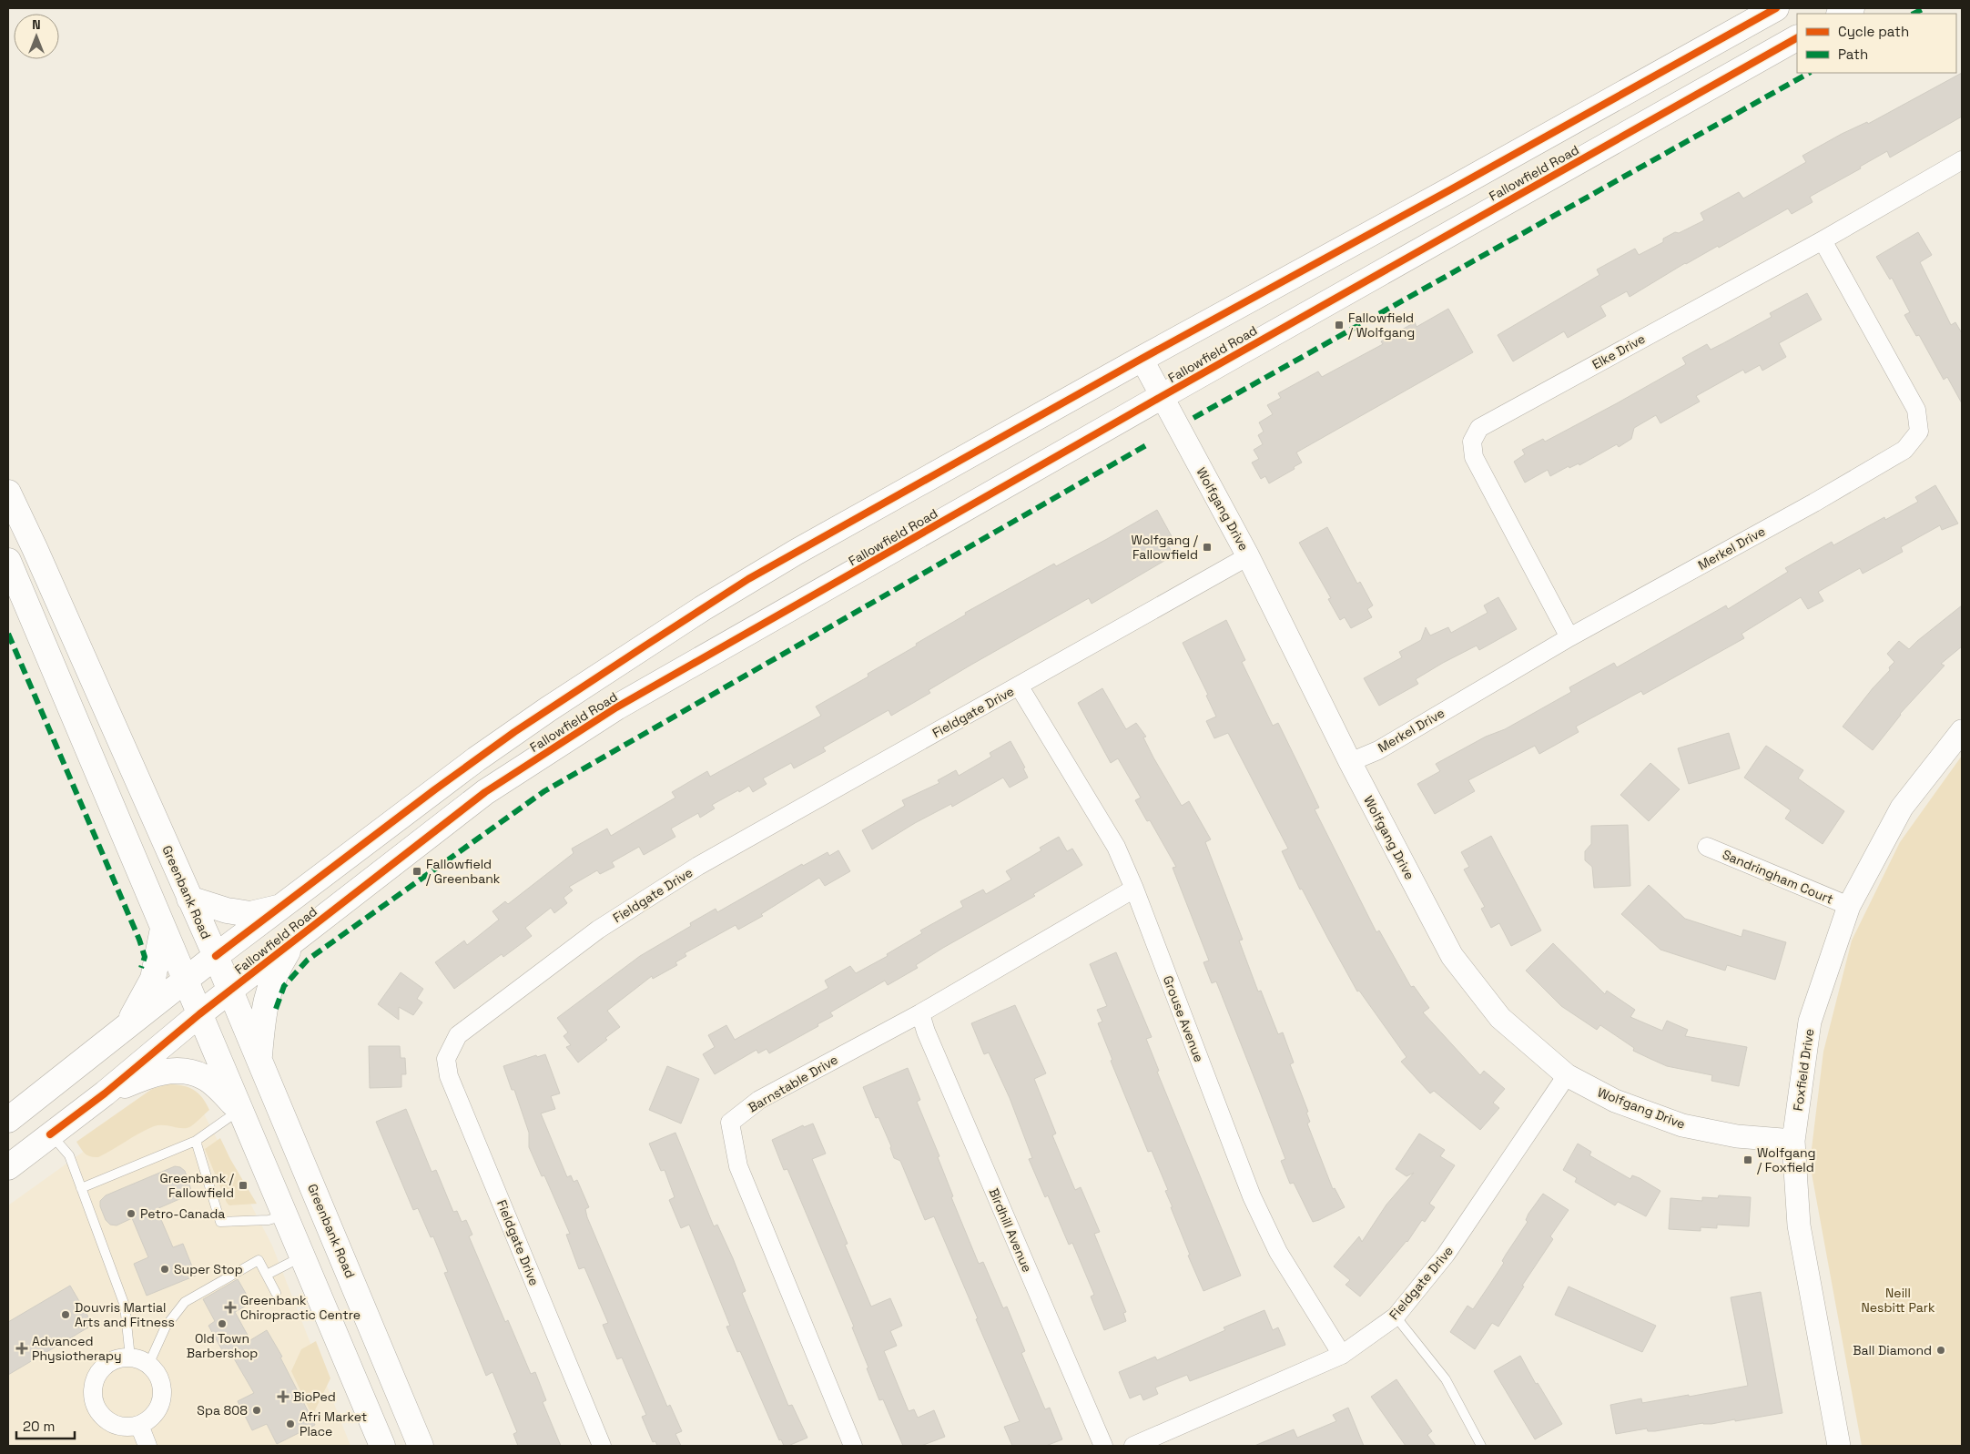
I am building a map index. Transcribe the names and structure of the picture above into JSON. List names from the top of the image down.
{
  "streets": {
    "main road": ["Fallowfield Road", "Greenbank Road"],
    "street": [
      "Elke Drive",
      "Wolfgang Drive",
      "Merkel Drive",
      "Fieldgate Drive",
      "Sandringham Court",
      "Grouse Avenue",
      "Foxfield Drive",
      "Barnstable Drive",
      "Birdhill Avenue"
    ]
  },
  "crossings": [
    ["Fallowfield Road", "Wolfgang Drive"],
    ["Fallowfield Road", "Greenbank Road"],
    ["Elke Drive", "Merkel Drive"],
    ["Wolfgang Drive", "Merkel Drive"],
    ["Wolfgang Drive", "Fieldgate Drive"],
    ["Wolfgang Drive", "Foxfield Drive"],
    ["Fieldgate Drive", "Grouse Avenue"],
    ["Sandringham Court", "Foxfield Drive"],
    ["Grouse Avenue", "Barnstable Drive"],
    ["Barnstable Drive", "Birdhill Avenue"]
  ],
  "parks": ["Neill Nesbitt Park"],
  "places": {
    "transit": [
      "Fallowfield / Wolfgang",
      "Wolfgang / Fallowfield",
      "Fallowfield / Greenbank",
      "Wolfgang / Foxfield",
      "Greenbank / Fallowfield"
    ],
    "other": [
      "Petro-Canada",
      "Super Stop",
      "Douvris Martial Arts and Fitness",
      "Old Town Barbershop",
      "Ball Diamond",
      "Spa 808",
      "Afri Market Place"
    ],
    "health": ["Greenbank Chiropractic Centre", "Advanced Physiotherapy", "BioPed"]
  },
  "legend": ["Cycle path", "Path"],
  "scale_bar": "20 m",
  "north": "top"
}
